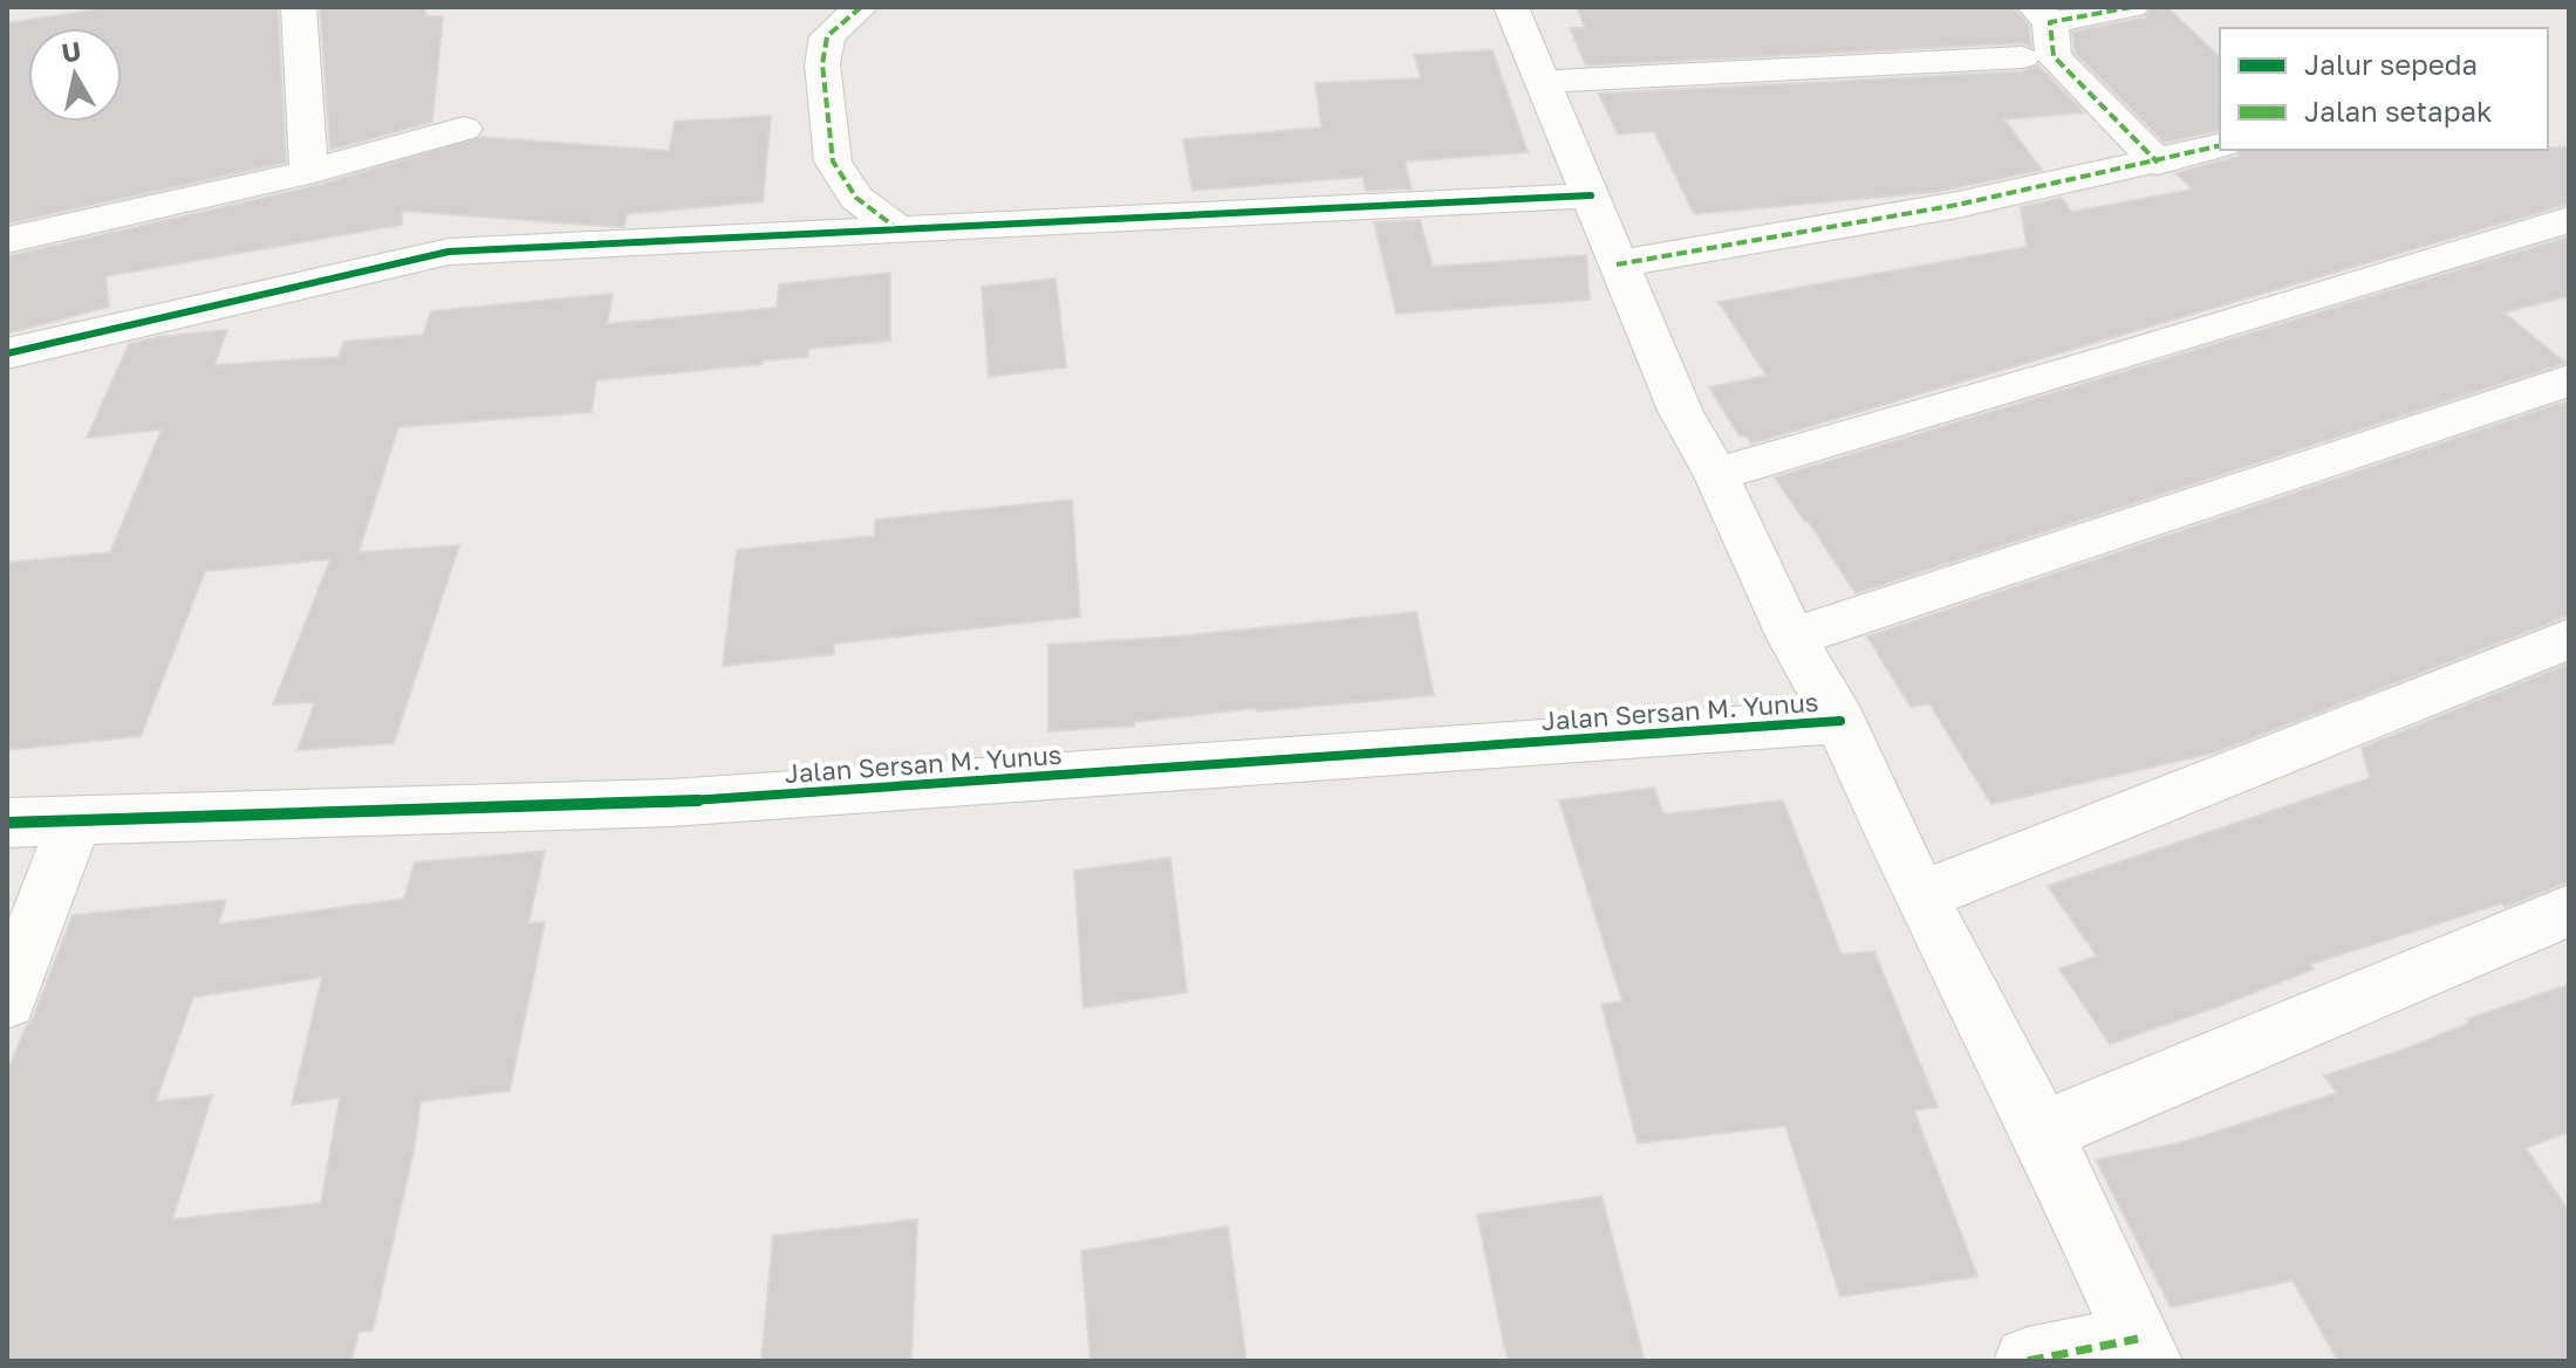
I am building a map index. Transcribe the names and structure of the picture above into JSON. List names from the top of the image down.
{
  "streets": {
    "street": ["Jalan Sersan M. Yunus"]
  },
  "legend": ["Jalur sepeda", "Jalan setapak"],
  "north": "top"
}
